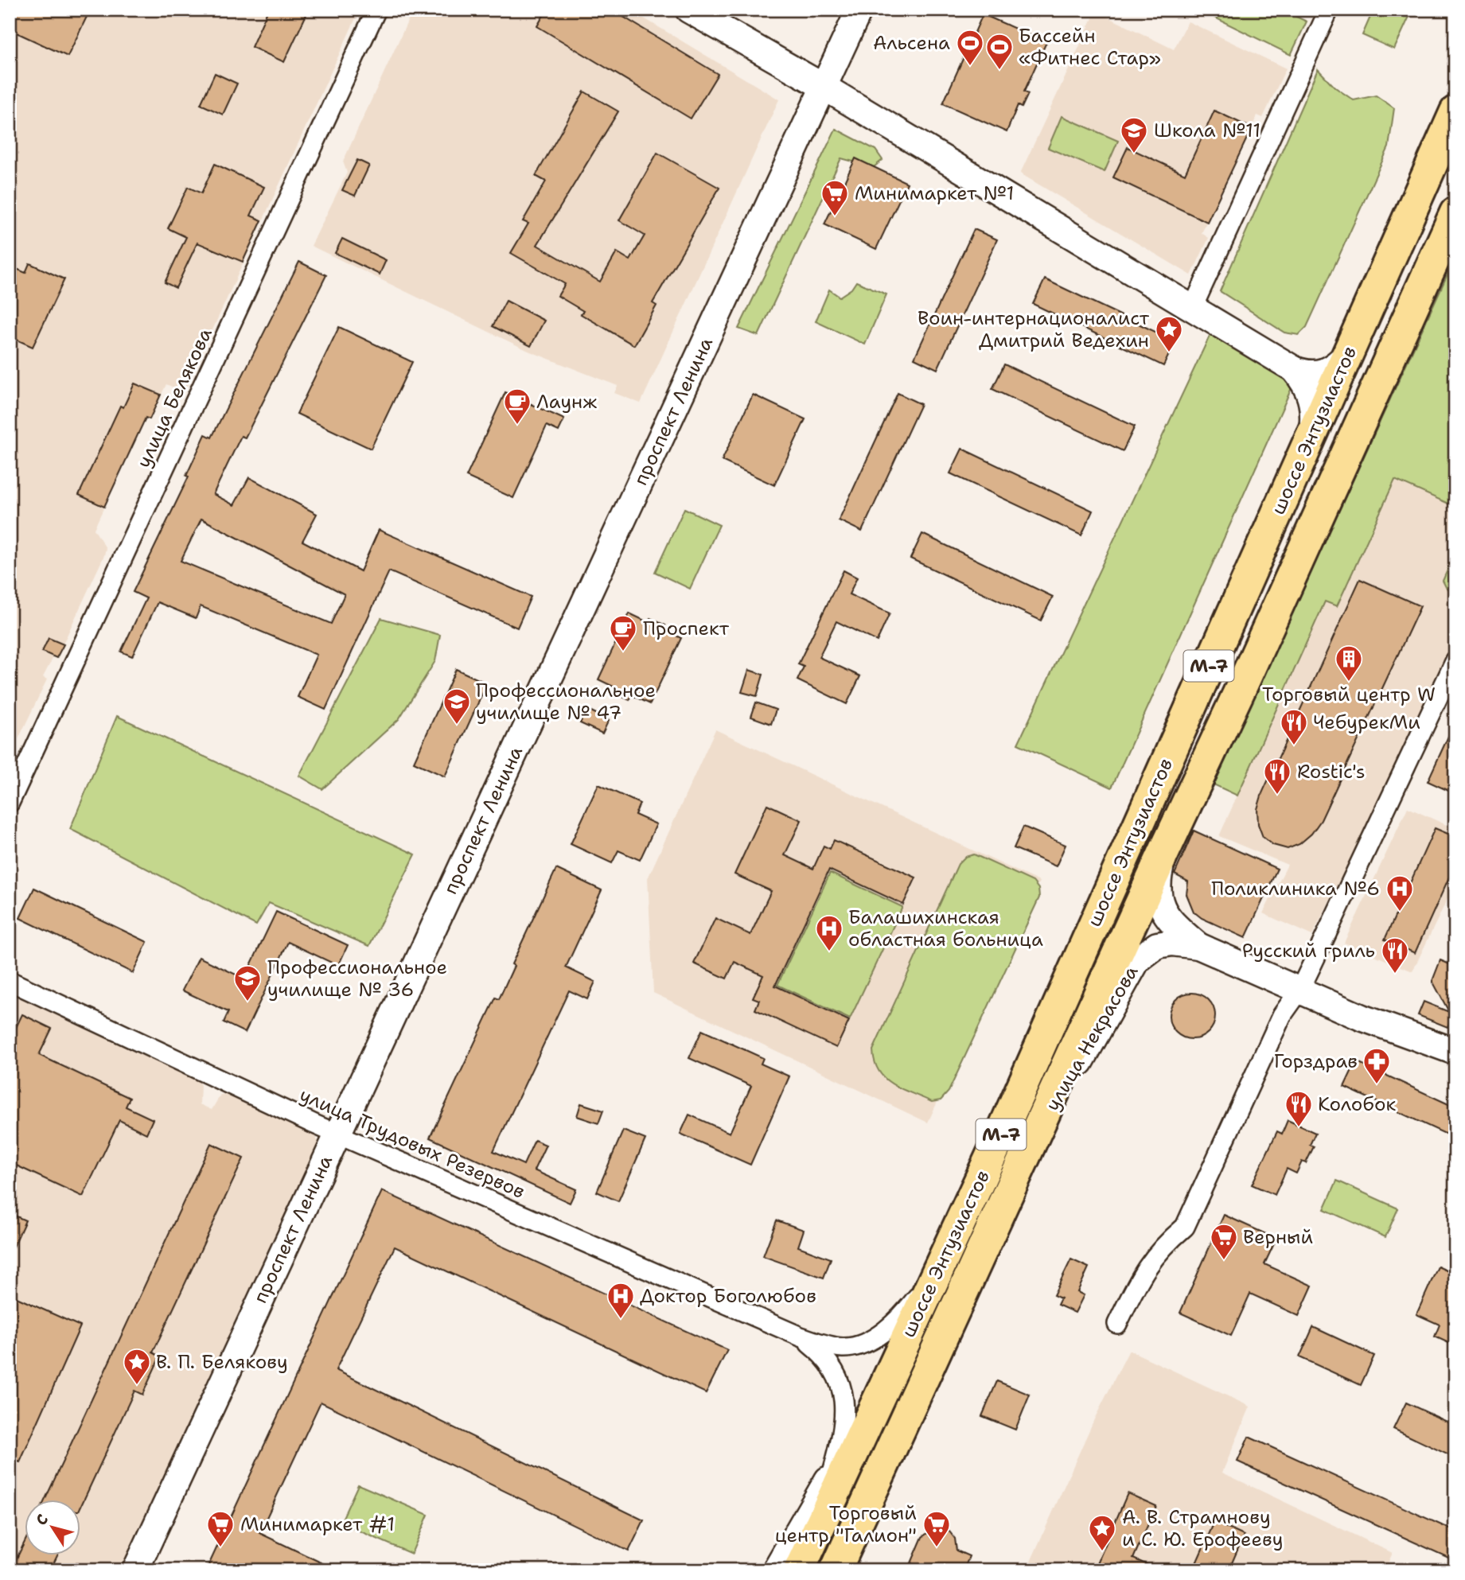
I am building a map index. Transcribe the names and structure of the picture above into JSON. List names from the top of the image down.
{
  "streets": {
    "highway": ["шоссе Энтузиастов", "М-7"],
    "main road": ["проспект Ленина", "улица Некрасова"],
    "street": ["улица Белякова", "улица Трудовых Резервов"]
  },
  "crossings": [
    ["проспект Ленина", "улица Трудовых Резервов"],
    ["шоссе Энтузиастов", "улица Некрасова"],
    ["шоссе Энтузиастов", "улица Трудовых Резервов"]
  ],
  "places": {
    "sports": ["Альсена", "Бассейн «Фитнес Стар»"],
    "school or university": ["Школа №11", "Профессиональное училище № 47", "Профессиональное училище № 36"],
    "supermarket": [
      "Минимаркет №1",
      "Верный",
      "Минимаркет #1",
      "Торговый центр \"Галион\""
    ],
    "place": ["Воин-интернационалист Дмитрий Ведехин", "В. П. Белякову", "А. В. Страмнову и С. Ю. Ерофееву"],
    "cafe": ["Лаунж", "Проспект"],
    "building": ["Торговый центр W"],
    "restaurant": [
      "ЧебурекМи",
      "Rostic's",
      "Русский гриль",
      "Колобок"
    ],
    "hospital": ["Поликлиника №6", "Балашихинская областная больница", "Доктор Боголюбов"],
    "pharmacy": ["Горздрав"]
  },
  "north": "top left"
}
